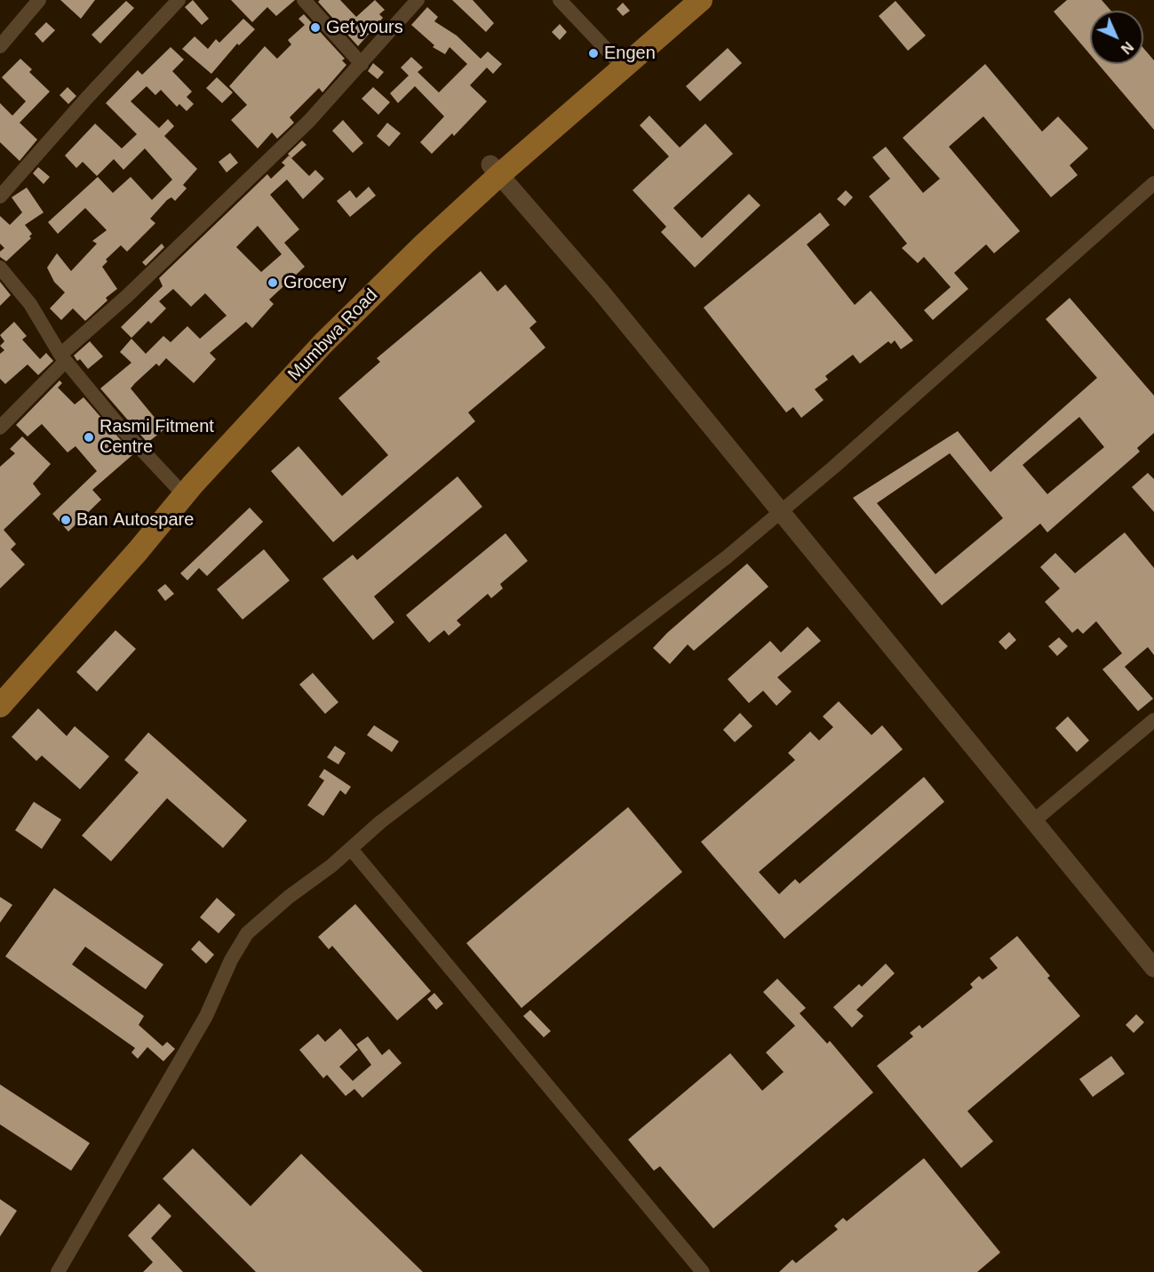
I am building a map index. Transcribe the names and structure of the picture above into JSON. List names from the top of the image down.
{
  "streets": {
    "main road": ["Mumbwa Road"]
  },
  "places": [
    "Get yours",
    "Engen",
    "Grocery",
    "Rasmi Fitment Centre",
    "Ban Autospare"
  ],
  "north": "bottom right"
}
